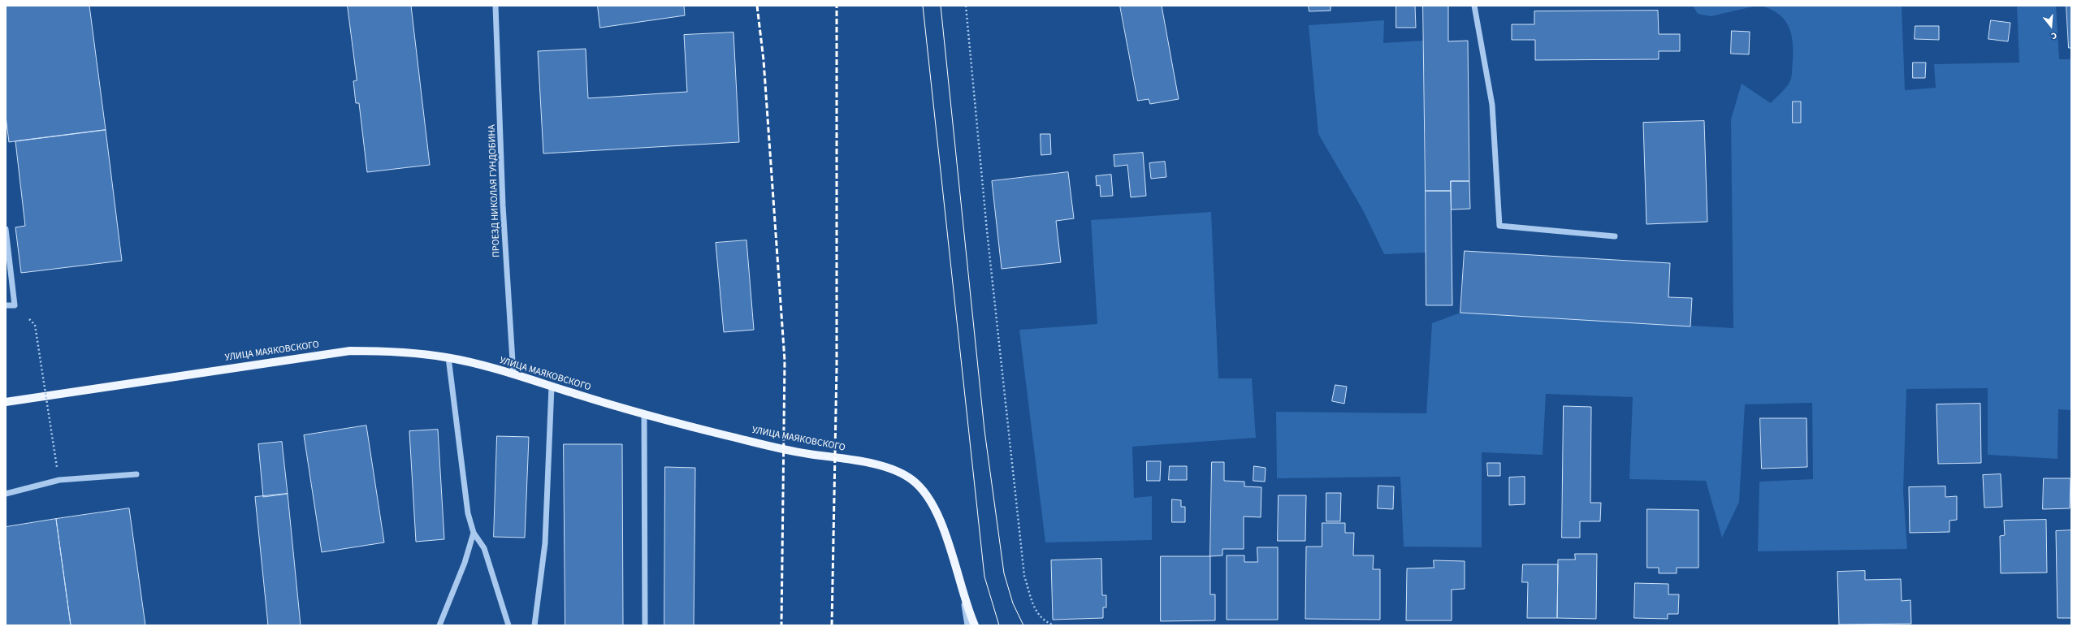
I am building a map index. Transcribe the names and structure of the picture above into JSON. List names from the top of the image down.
{
  "streets": {
    "main road": ["УЛИЦА МАЯКОВСКОГО"],
    "street": ["ПРОЕЗД НИКОЛАЯ ГУНДОБИНА"]
  },
  "crossings": [
    ["ПРОЕЗД НИКОЛАЯ ГУНДОБИНА", "УЛИЦА МАЯКОВСКОГО"]
  ],
  "north": "bottom"
}
